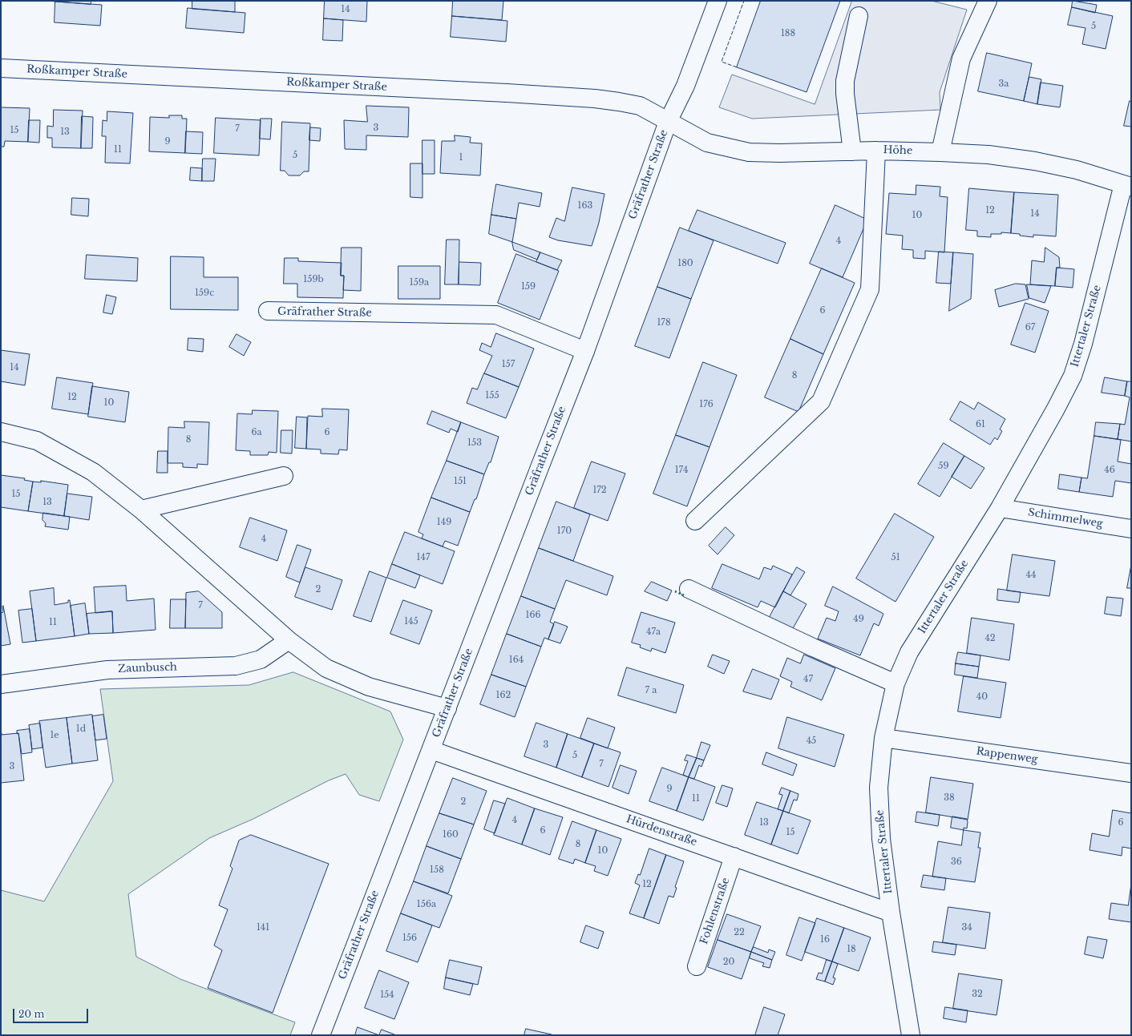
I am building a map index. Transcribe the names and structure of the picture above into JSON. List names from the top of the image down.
{
  "streets": {
    "street": [
      "Roßkamper Straße",
      "Höhe",
      "Gräfrather Straße",
      "Ittertaler Straße",
      "Schimmelweg",
      "Zaunbusch",
      "Rappenweg",
      "Hürdenstraße",
      "Fohlenstraße"
    ]
  },
  "crossings": [
    ["Roßkamper Straße", "Höhe"],
    ["Roßkamper Straße", "Gräfrather Straße"],
    ["Höhe", "Gräfrather Straße"],
    ["Höhe", "Ittertaler Straße"],
    ["Gräfrather Straße", "Hürdenstraße"],
    ["Ittertaler Straße", "Schimmelweg"],
    ["Ittertaler Straße", "Rappenweg"],
    ["Ittertaler Straße", "Hürdenstraße"],
    ["Hürdenstraße", "Fohlenstraße"]
  ],
  "house_numbers": [
    "14",
    "5",
    "188",
    "3a",
    "3",
    "7",
    "15",
    "13",
    "9",
    "11",
    "5",
    "1",
    "163",
    "12",
    "14",
    "10",
    "4",
    "180",
    "159b",
    "159a",
    "159",
    "159c",
    "6",
    "178",
    "67",
    "157",
    "14",
    "8",
    "155",
    "12",
    "10",
    "176",
    "61",
    "6a",
    "6",
    "8",
    "153",
    "59",
    "174",
    "46",
    "151",
    "172",
    "15",
    "13",
    "149",
    "170",
    "4",
    "147",
    "51",
    "44",
    "2",
    "7",
    "166",
    "49",
    "145",
    "11",
    "47a",
    "42",
    "164",
    "47",
    "7 a",
    "162",
    "40",
    "1d",
    "1e",
    "45",
    "3",
    "5",
    "7",
    "3",
    "9",
    "38",
    "11",
    "2",
    "4",
    "13",
    "6",
    "6",
    "15",
    "160",
    "8",
    "10",
    "36",
    "158",
    "12",
    "156a",
    "141",
    "34",
    "22",
    "156",
    "16",
    "18",
    "20",
    "32",
    "154"
  ],
  "scale_bar": "20 m"
}
